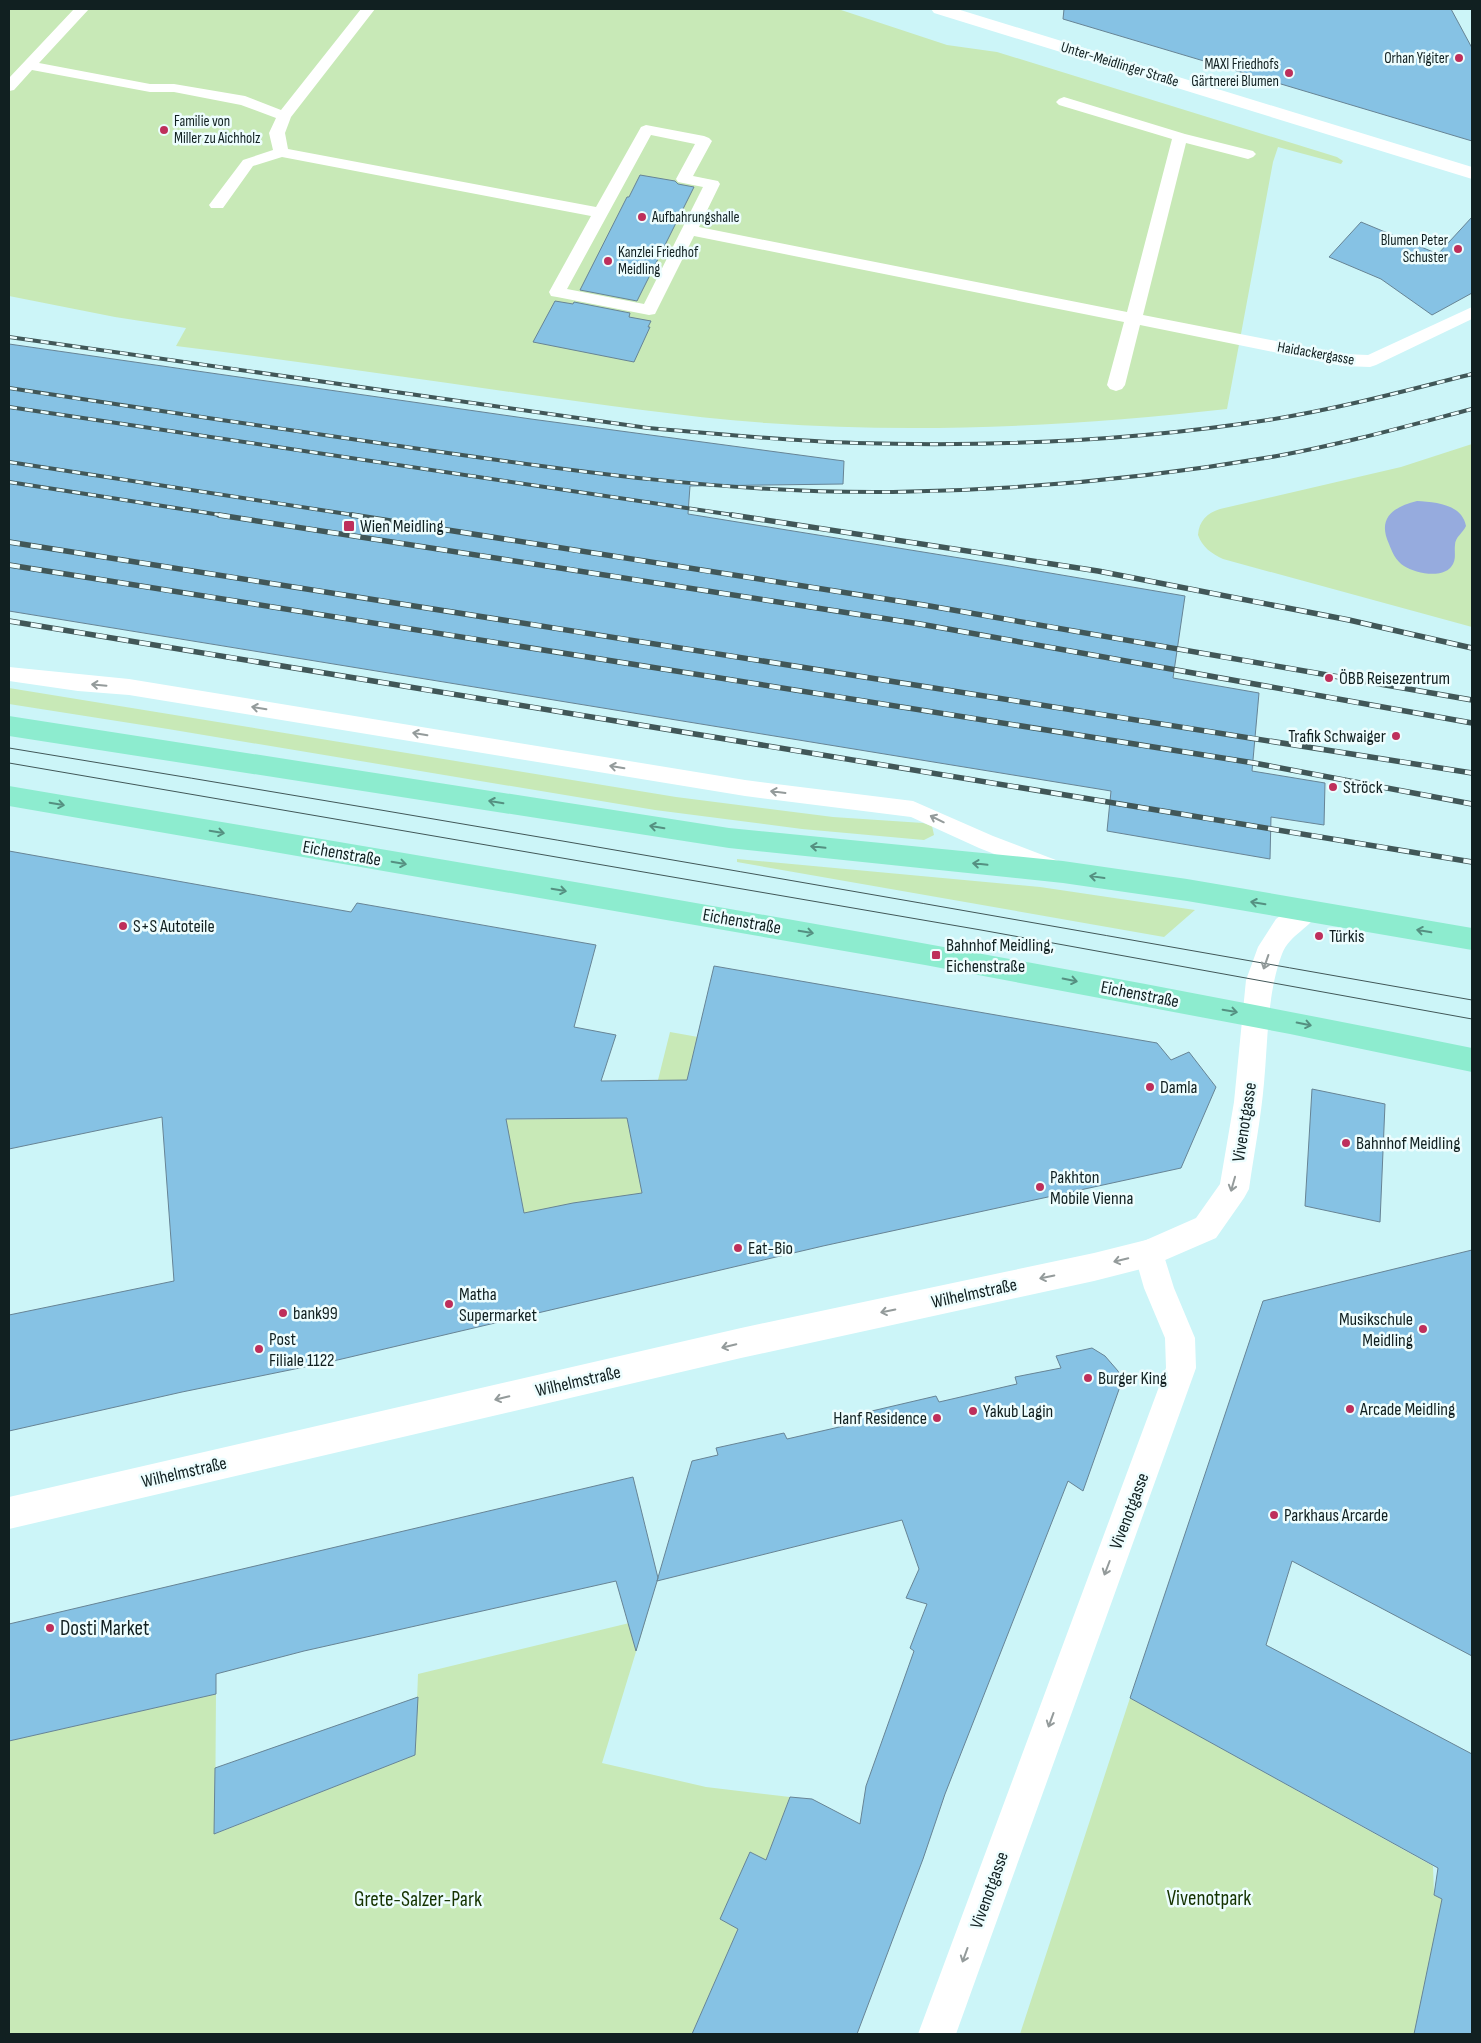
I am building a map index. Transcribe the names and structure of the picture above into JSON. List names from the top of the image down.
{
  "streets": {
    "main road": ["Eichenstraße"],
    "street": ["Unter-Meidlinger Straße", "Vivenotgasse", "Wilhelmstraße"],
    "lane": ["Haidackergasse"]
  },
  "crossings": [
    ["Eichenstraße", "Vivenotgasse"],
    ["Vivenotgasse", "Wilhelmstraße"]
  ],
  "one_way": ["Vivenotgasse", "Wilhelmstraße"],
  "parks": ["Vivenotpark", "Grete-Salzer-Park"],
  "places": {
    "other": [
      "Orhan Yigiter",
      "MAXI Friedhofs Gärtnerei Blumen",
      "Familie von Miller zu Aichholz",
      "Aufbahrungshalle",
      "Blumen Peter Schuster",
      "Kanzlei Friedhof Meidling",
      "ÖBB Reisezentrum",
      "Trafik Schwaiger",
      "Ströck",
      "S+S Autoteile",
      "Türkis",
      "Damla",
      "Bahnhof Meidling",
      "Pakhton Mobile Vienna",
      "Eat-Bio",
      "Matha Supermarket",
      "bank99",
      "Musikschule Meidling",
      "Post Filiale 1122",
      "Burger King",
      "Arcade Meidling",
      "Yakub Lagin",
      "Hanf Residence",
      "Parkhaus Arcarde",
      "Dosti Market"
    ],
    "transit": ["Wien Meidling", "Bahnhof Meidling, Eichenstraße"]
  }
}
